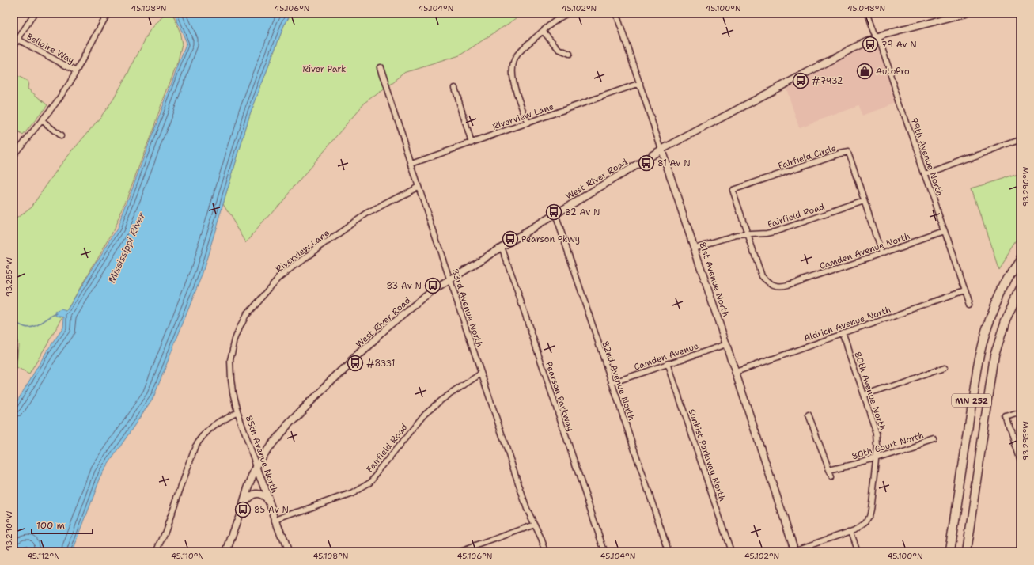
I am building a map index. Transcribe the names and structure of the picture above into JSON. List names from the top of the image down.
{
  "streets": {
    "highway": ["MN 252"],
    "street": [
      "Bellaire Way",
      "Riverview Lane",
      "Fairfield Circle",
      "79th Avenue North",
      "West River Road",
      "Fairfield Road",
      "Camden Avenue North",
      "81st Avenue North",
      "83rd Avenue North",
      "Aldrich Avenue North",
      "Camden Avenue",
      "82nd Avenue North",
      "80th Avenue North",
      "Pearson Parkway",
      "80th Court North",
      "85th Avenue North",
      "Sunkist Parkway North"
    ]
  },
  "crossings": [
    ["Riverview Lane", "81st Avenue North"],
    ["Riverview Lane", "83rd Avenue North"],
    ["Riverview Lane", "85th Avenue North"],
    ["Fairfield Circle", "Fairfield Road"],
    ["Fairfield Circle", "Camden Avenue North"],
    ["79th Avenue North", "West River Road"],
    ["79th Avenue North", "Camden Avenue North"],
    ["79th Avenue North", "Aldrich Avenue North"],
    ["West River Road", "81st Avenue North"],
    ["West River Road", "83rd Avenue North"],
    ["West River Road", "82nd Avenue North"],
    ["West River Road", "Pearson Parkway"],
    ["West River Road", "85th Avenue North"],
    ["Fairfield Road", "Camden Avenue North"],
    ["Fairfield Road", "81st Avenue North"],
    ["Fairfield Road", "83rd Avenue North"],
    ["Fairfield Road", "85th Avenue North"],
    ["81st Avenue North", "Aldrich Avenue North"],
    ["81st Avenue North", "Camden Avenue"],
    ["Aldrich Avenue North", "80th Avenue North"],
    ["Camden Avenue", "82nd Avenue North"],
    ["Camden Avenue", "Sunkist Parkway North"],
    ["80th Avenue North", "80th Court North"]
  ],
  "water": ["Mississippi River"],
  "parks": ["River Park"],
  "places": {
    "bus stop": [
      "79 Av N",
      "#7932",
      "81 Av N",
      "82 Av N",
      "Pearson Pkwy",
      "83 Av N",
      "#8331",
      "85 Av N"
    ],
    "shop": ["AutoPro"]
  },
  "scale_bar": "100 m",
  "coordinates": [
    "45.108°N",
    "45.106°N",
    "45.104°N",
    "45.102°N",
    "45.100°N",
    "45.098°N",
    "93.290°W",
    "93.285°W",
    "93.295°W",
    "45.112°N",
    "45.110°N"
  ]
}
